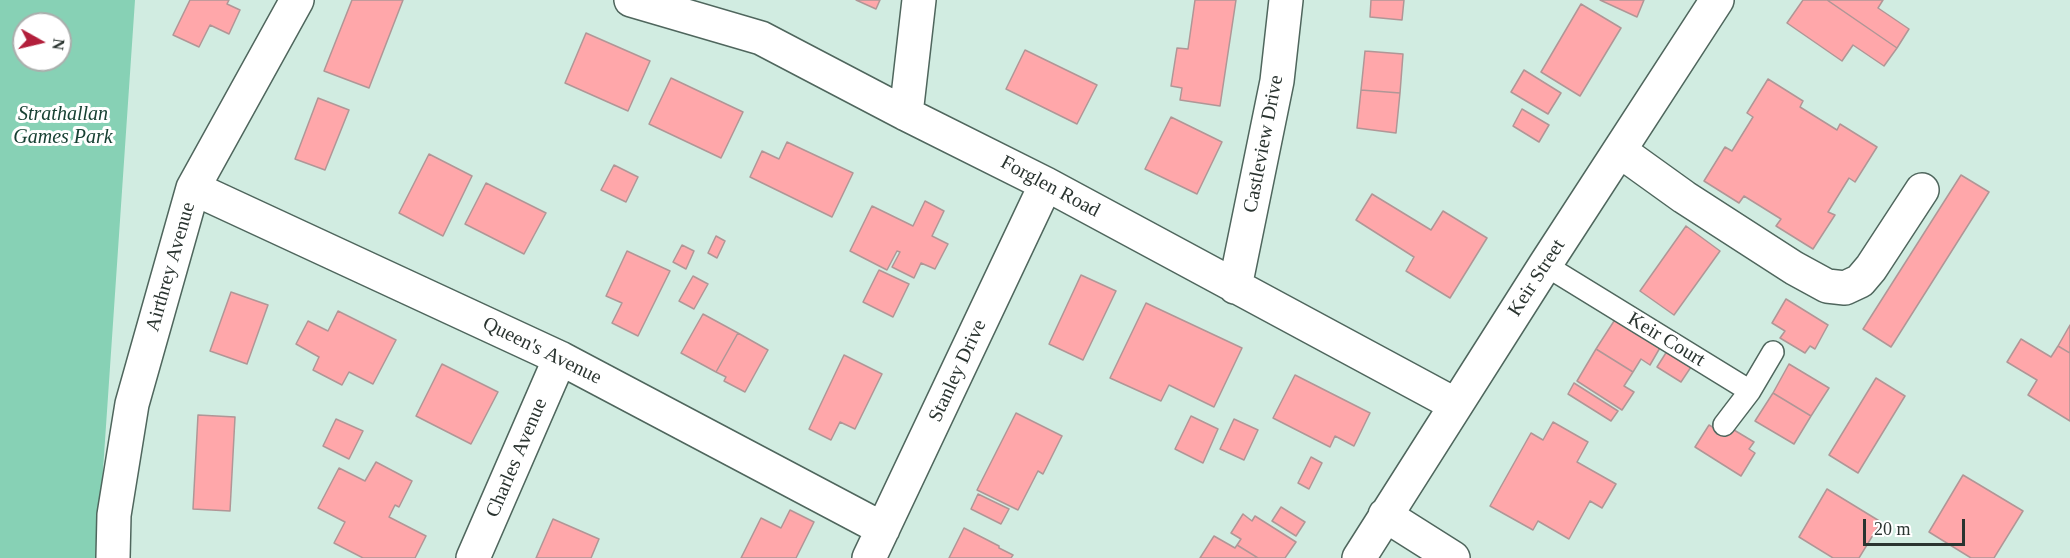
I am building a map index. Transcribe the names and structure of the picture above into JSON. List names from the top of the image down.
{
  "streets": {
    "street": [
      "Castleview Drive",
      "Forglen Road",
      "Airthrey Avenue",
      "Keir Street",
      "Queen's Avenue",
      "Stanley Drive",
      "Charles Avenue"
    ],
    "lane": ["Keir Court"]
  },
  "crossings": [
    ["Castleview Drive", "Forglen Road"],
    ["Forglen Road", "Keir Street"],
    ["Forglen Road", "Stanley Drive"],
    ["Airthrey Avenue", "Queen's Avenue"],
    ["Keir Street", "Keir Court"],
    ["Queen's Avenue", "Stanley Drive"],
    ["Queen's Avenue", "Charles Avenue"]
  ],
  "parks": ["Strathallan Games Park"],
  "scale_bar": "20 m",
  "north": "right"
}
